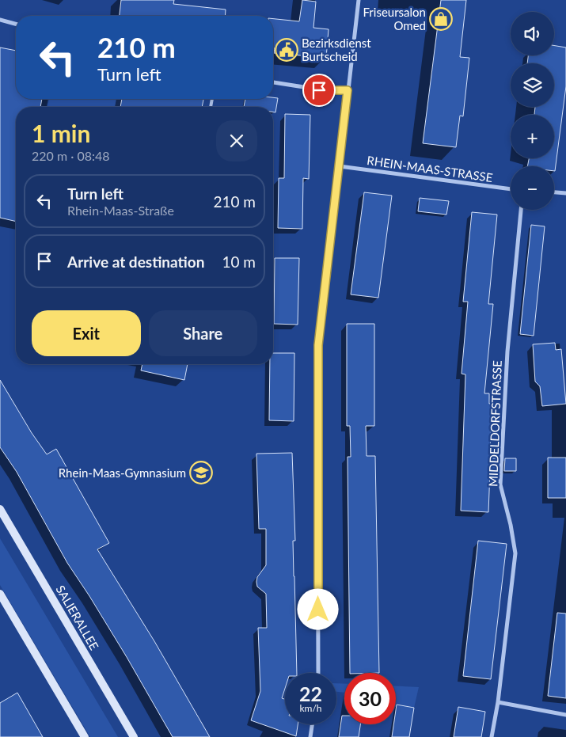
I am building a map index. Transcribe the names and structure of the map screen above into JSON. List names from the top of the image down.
{
  "streets": {
    "street": ["RHEIN-MAAS-STRASSE", "MIDDELDORFSTRASSE", "SALIERALLEE"]
  },
  "places": {
    "shop": ["Friseursalon Omed"],
    "public building": ["Bezirksdienst Burtscheid"],
    "school or university": ["Rhein-Maas-Gymnasium"]
  },
  "page": {
    "map_buttons": ["+", "−"],
    "turn": ["210 m", "Turn left"],
    "heading": ["1 min", "220 m · 08:48"],
    "list": [
      {
        "name": "Turn left",
        "note": "Rhein-Maas-Straße",
        "value": "210 m"
      },
      {
        "name": "Arrive at destination",
        "value": "10 m"
      }
    ],
    "buttons": ["Exit", "Share"],
    "speed": "22 km/h",
    "limit": "30"
  }
}
